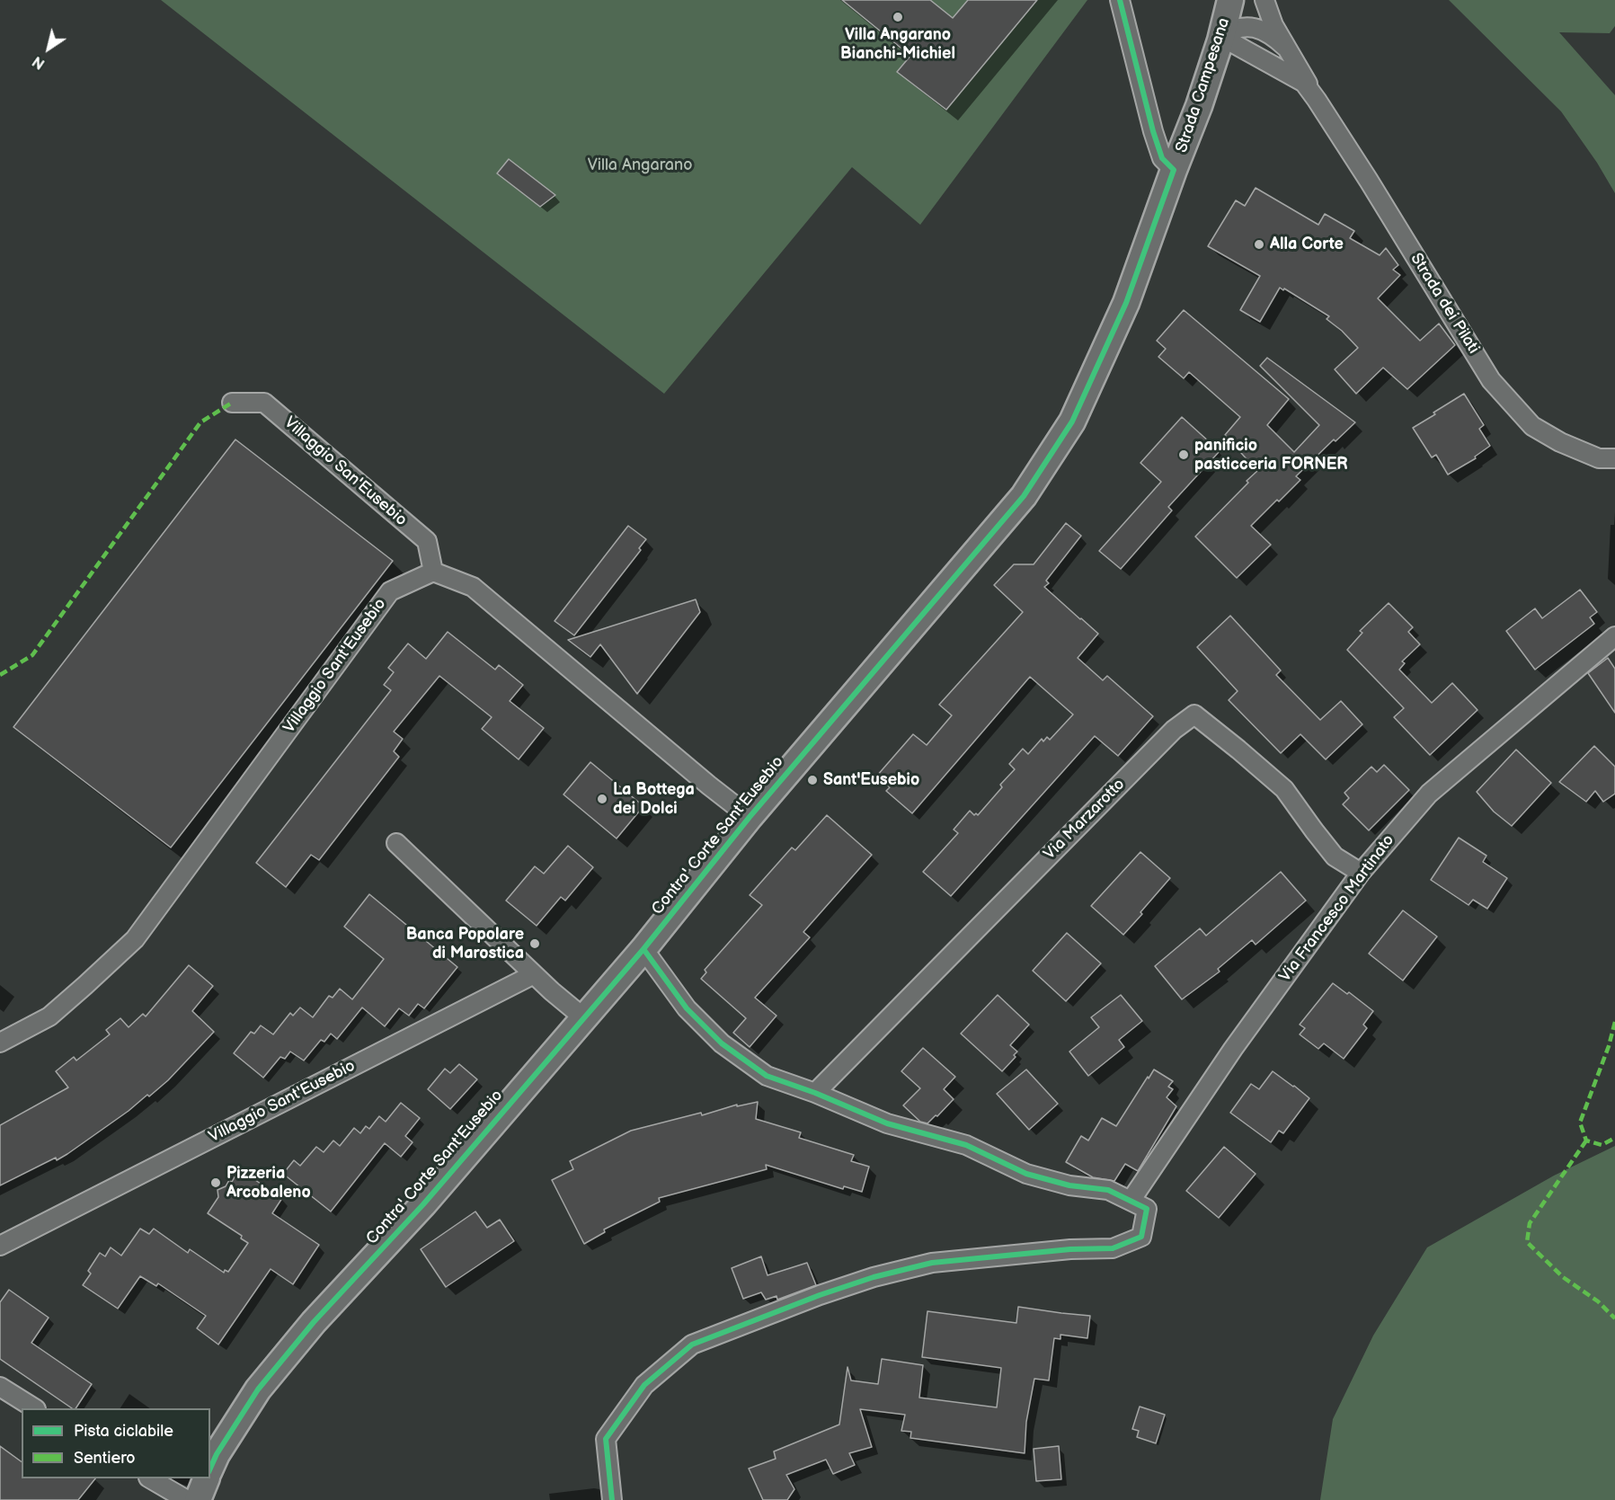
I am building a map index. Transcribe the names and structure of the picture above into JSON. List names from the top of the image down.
{
  "streets": {
    "street": [
      "Strada Campesana",
      "Strada dei Pilati",
      "Villaggio San'Eusebio",
      "Villaggio Sant'Eusebio",
      "Via Marzarotto",
      "Contra' Corte Sant'Eusebio",
      "Via Francesco Martinato"
    ]
  },
  "crossings": [
    ["Strada Campesana", "Strada dei Pilati"],
    ["Strada Campesana", "Contra' Corte Sant'Eusebio"],
    ["Villaggio San'Eusebio", "Villaggio Sant'Eusebio"],
    ["Via Marzarotto", "Via Francesco Martinato"]
  ],
  "parks": ["Villa Angarano"],
  "places": [
    "Villa Angarano Bianchi-Michiel",
    "Alla Corte",
    "panificio pasticceria FORNER",
    "Sant'Eusebio",
    "La Bottega dei Dolci",
    "Banca Popolare di Marostica",
    "Pizzeria Arcobaleno"
  ],
  "legend": ["Pista ciclabile", "Sentiero"],
  "north": "bottom left"
}
